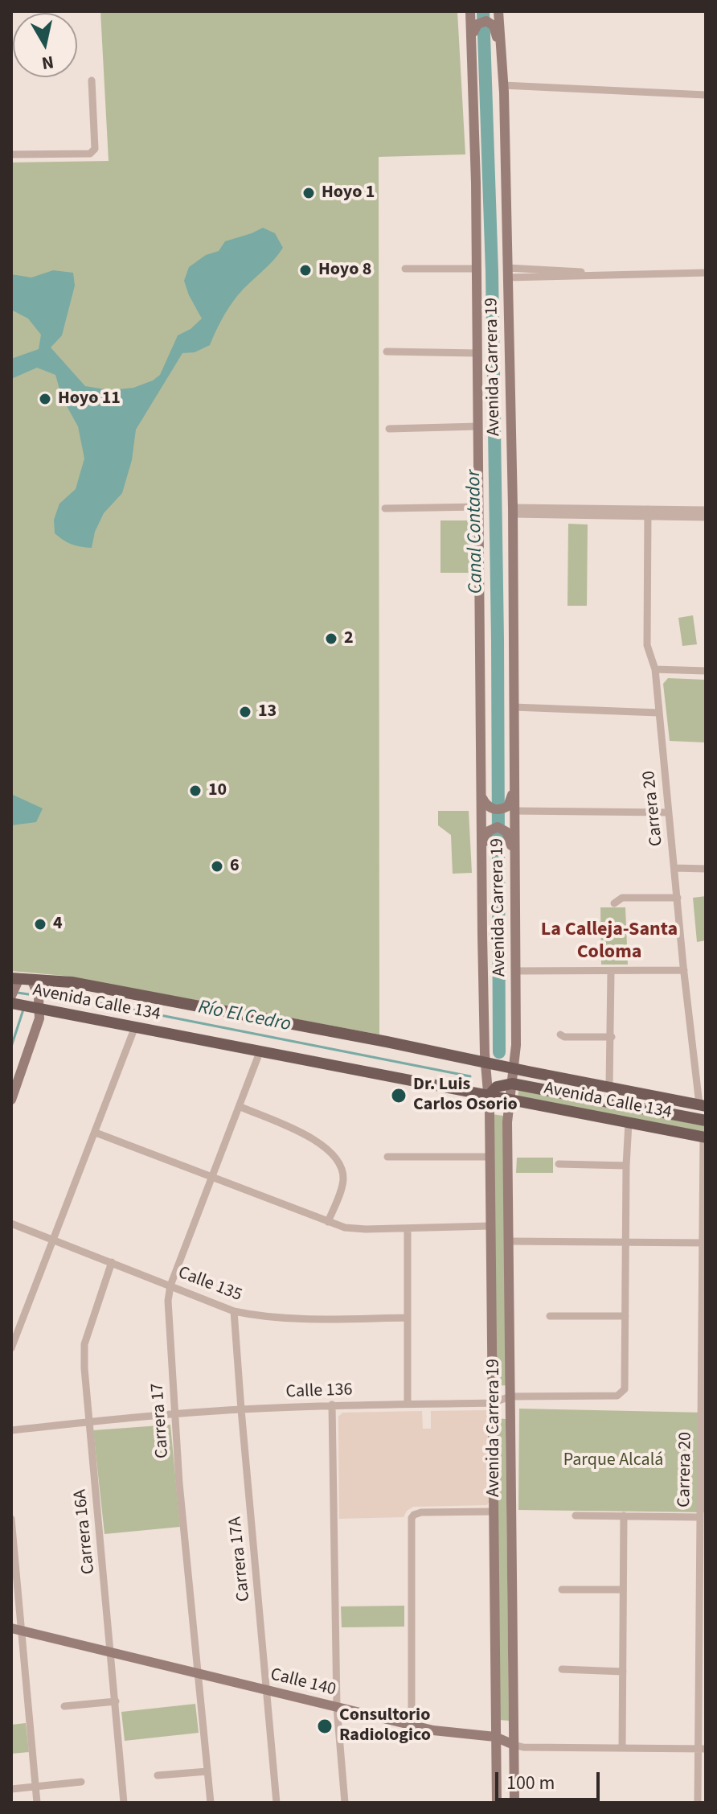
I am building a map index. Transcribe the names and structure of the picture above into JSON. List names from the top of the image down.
{
  "streets": {
    "main road": ["Avenida Carrera 19", "Avenida Calle 134", "Calle 140"],
    "street": [
      "Carrera 20",
      "Calle 135",
      "Calle 136",
      "Carrera 17",
      "Carrera 16A",
      "Carrera 17A"
    ]
  },
  "crossings": [
    ["Avenida Carrera 19", "Avenida Calle 134"],
    ["Avenida Carrera 19", "Calle 136"],
    ["Avenida Carrera 19", "Calle 140"],
    ["Carrera 20", "Avenida Calle 134"],
    ["Carrera 20", "Calle 140"],
    ["Avenida Calle 134", "Carrera 17"],
    ["Calle 135", "Carrera 17"],
    ["Calle 135", "Carrera 16A"],
    ["Calle 135", "Carrera 17A"],
    ["Calle 136", "Carrera 17"],
    ["Calle 136", "Carrera 16A"],
    ["Calle 136", "Carrera 17A"],
    ["Carrera 17", "Calle 140"],
    ["Carrera 16A", "Calle 140"],
    ["Carrera 17A", "Calle 140"]
  ],
  "districts": ["La Calleja-Santa Coloma"],
  "water": ["Canal Contador", "Río El Cedro"],
  "parks": ["Parque Alcalá"],
  "places": [
    "Hoyo 1",
    "Hoyo 8",
    "Hoyo 11",
    "2",
    "13",
    "10",
    "6",
    "4",
    "Dr. Luis Carlos Osorio",
    "Consultorio Radiologico"
  ],
  "scale_bar": "100 m",
  "north": "bottom"
}
